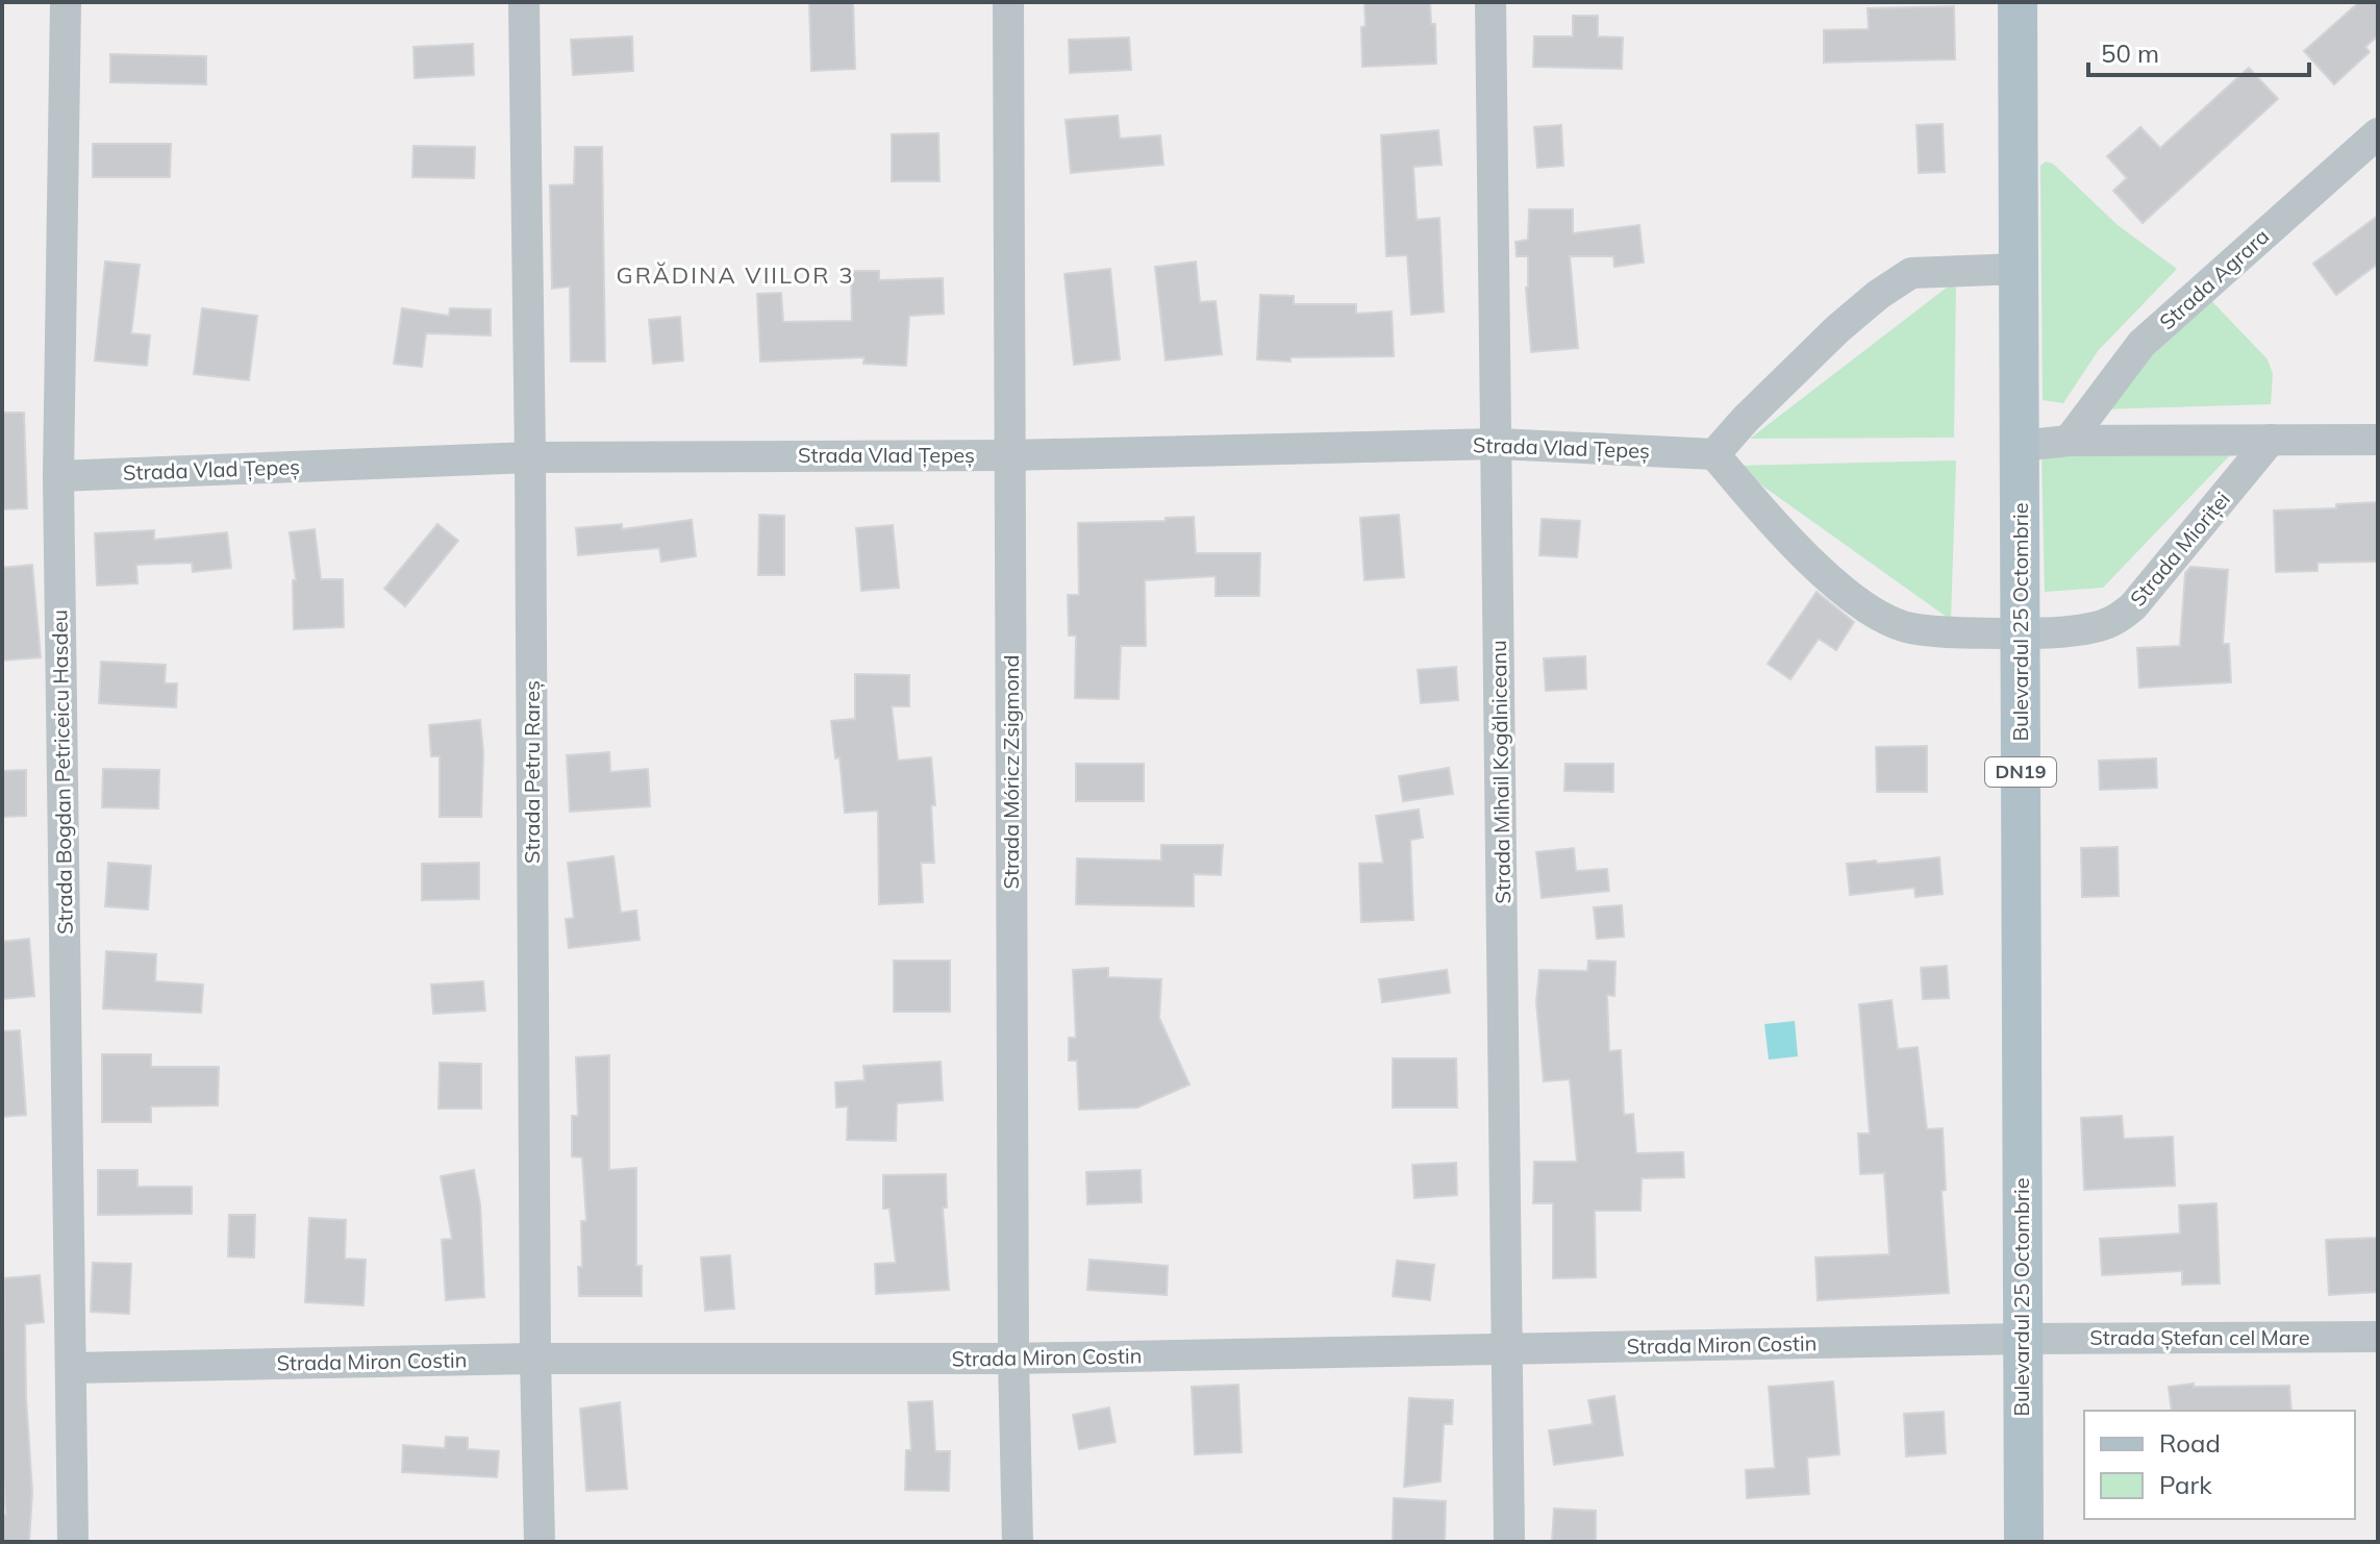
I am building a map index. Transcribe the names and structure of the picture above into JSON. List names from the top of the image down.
{
  "streets": {
    "main road": ["Bulevardul 25 Octombrie", "DN19"],
    "street": [
      "Strada Agrara",
      "Strada Vlad Țepeș",
      "Strada Mioriței",
      "Strada Bogdan Petriceicu Hasdeu",
      "Strada Petru Rareș",
      "Strada Móricz Zsigmond",
      "Strada Mihail Kogălniceanu",
      "Strada Ștefan cel Mare",
      "Strada Miron Costin"
    ]
  },
  "crossings": [
    ["Strada Vlad Țepeș", "Strada Mioriței"],
    ["Strada Vlad Țepeș", "Strada Bogdan Petriceicu Hasdeu"],
    ["Strada Vlad Țepeș", "Strada Petru Rareș"],
    ["Strada Vlad Țepeș", "Strada Móricz Zsigmond"],
    ["Strada Vlad Țepeș", "Strada Mihail Kogălniceanu"],
    ["Strada Mioriței", "Bulevardul 25 Octombrie"],
    ["Bulevardul 25 Octombrie", "Strada Ștefan cel Mare"],
    ["Bulevardul 25 Octombrie", "Strada Miron Costin"],
    ["Strada Bogdan Petriceicu Hasdeu", "Strada Miron Costin"],
    ["Strada Petru Rareș", "Strada Miron Costin"],
    ["Strada Móricz Zsigmond", "Strada Miron Costin"],
    ["Strada Mihail Kogălniceanu", "Strada Miron Costin"],
    ["Strada Ștefan cel Mare", "Strada Miron Costin"]
  ],
  "districts": ["GRĂDINA VIILOR 3"],
  "legend": ["Road", "Park"],
  "scale_bar": "50 m"
}
